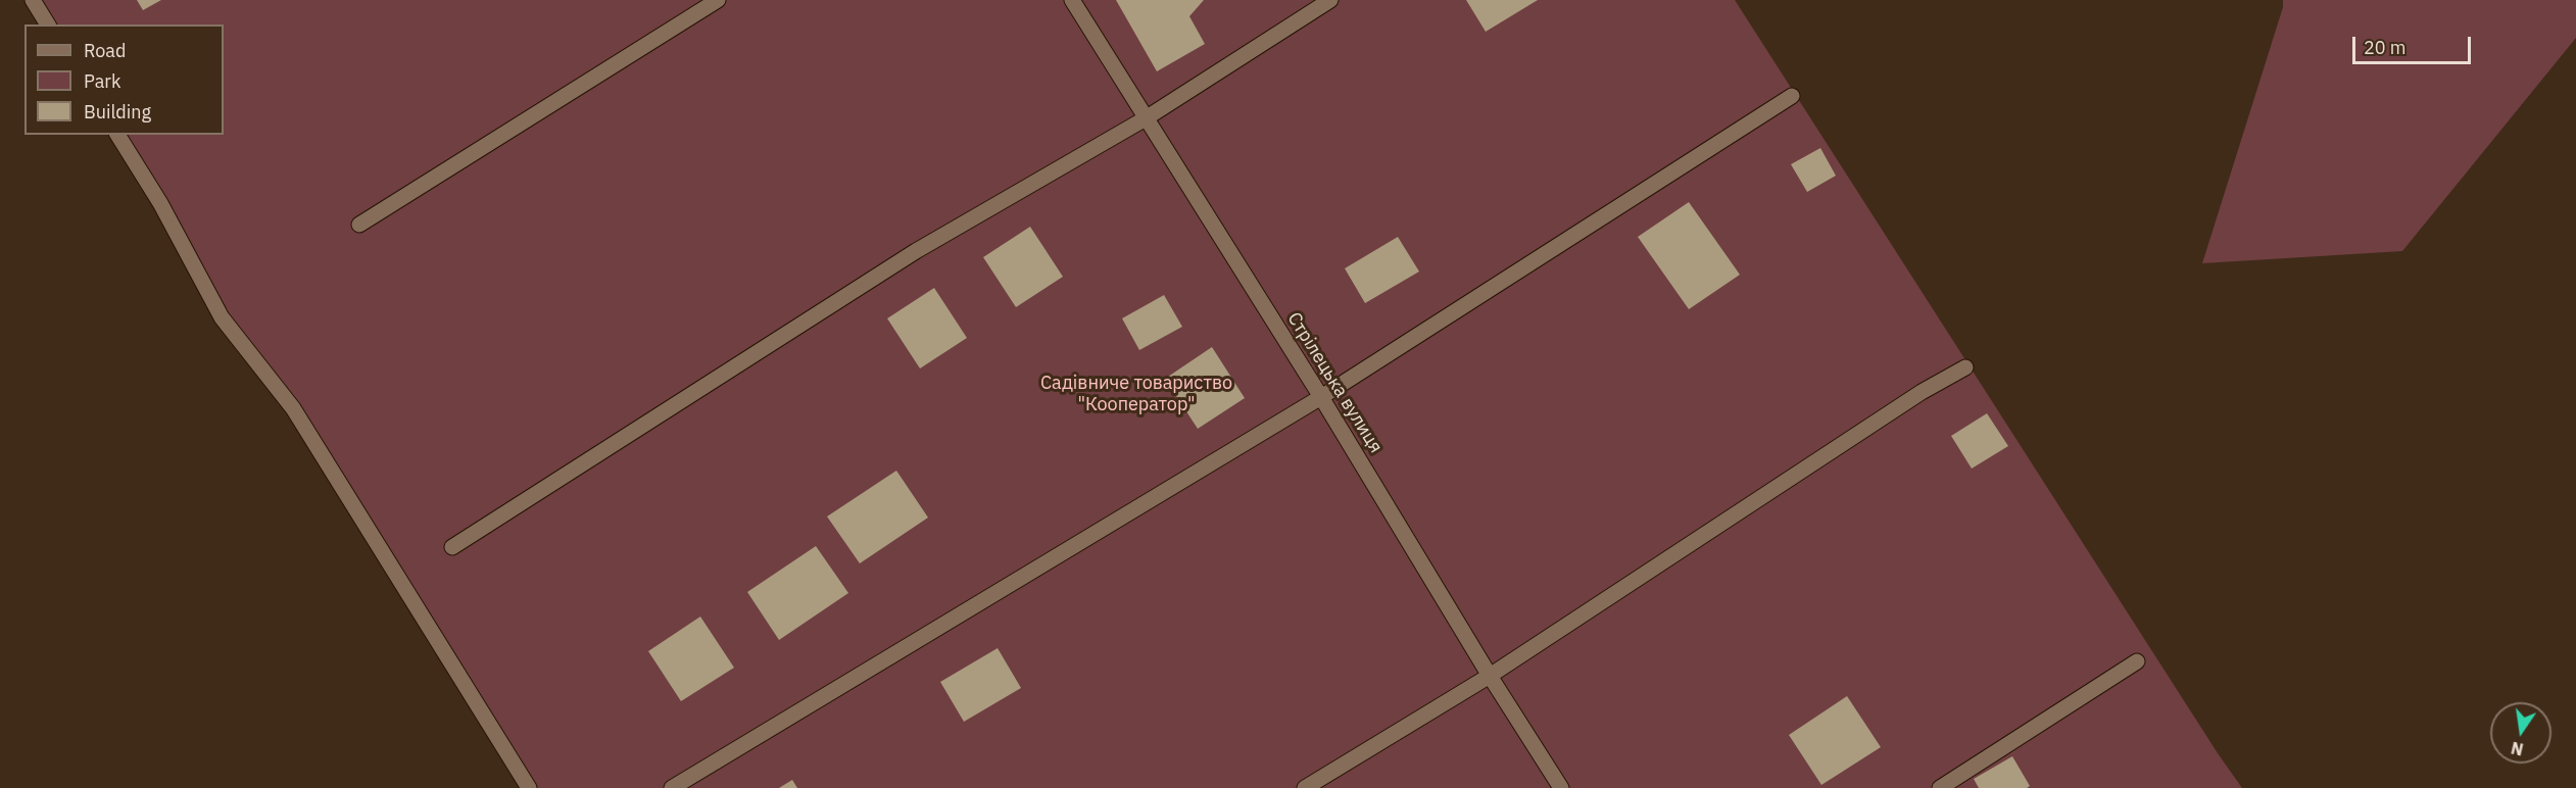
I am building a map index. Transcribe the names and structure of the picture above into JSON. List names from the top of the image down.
{
  "streets": {
    "street": ["Стрілецька вулиця"]
  },
  "parks": ["Садівниче товариство \"Кооператор\""],
  "legend": ["Road", "Park", "Building"],
  "scale_bar": "20 m",
  "north": "bottom"
}
